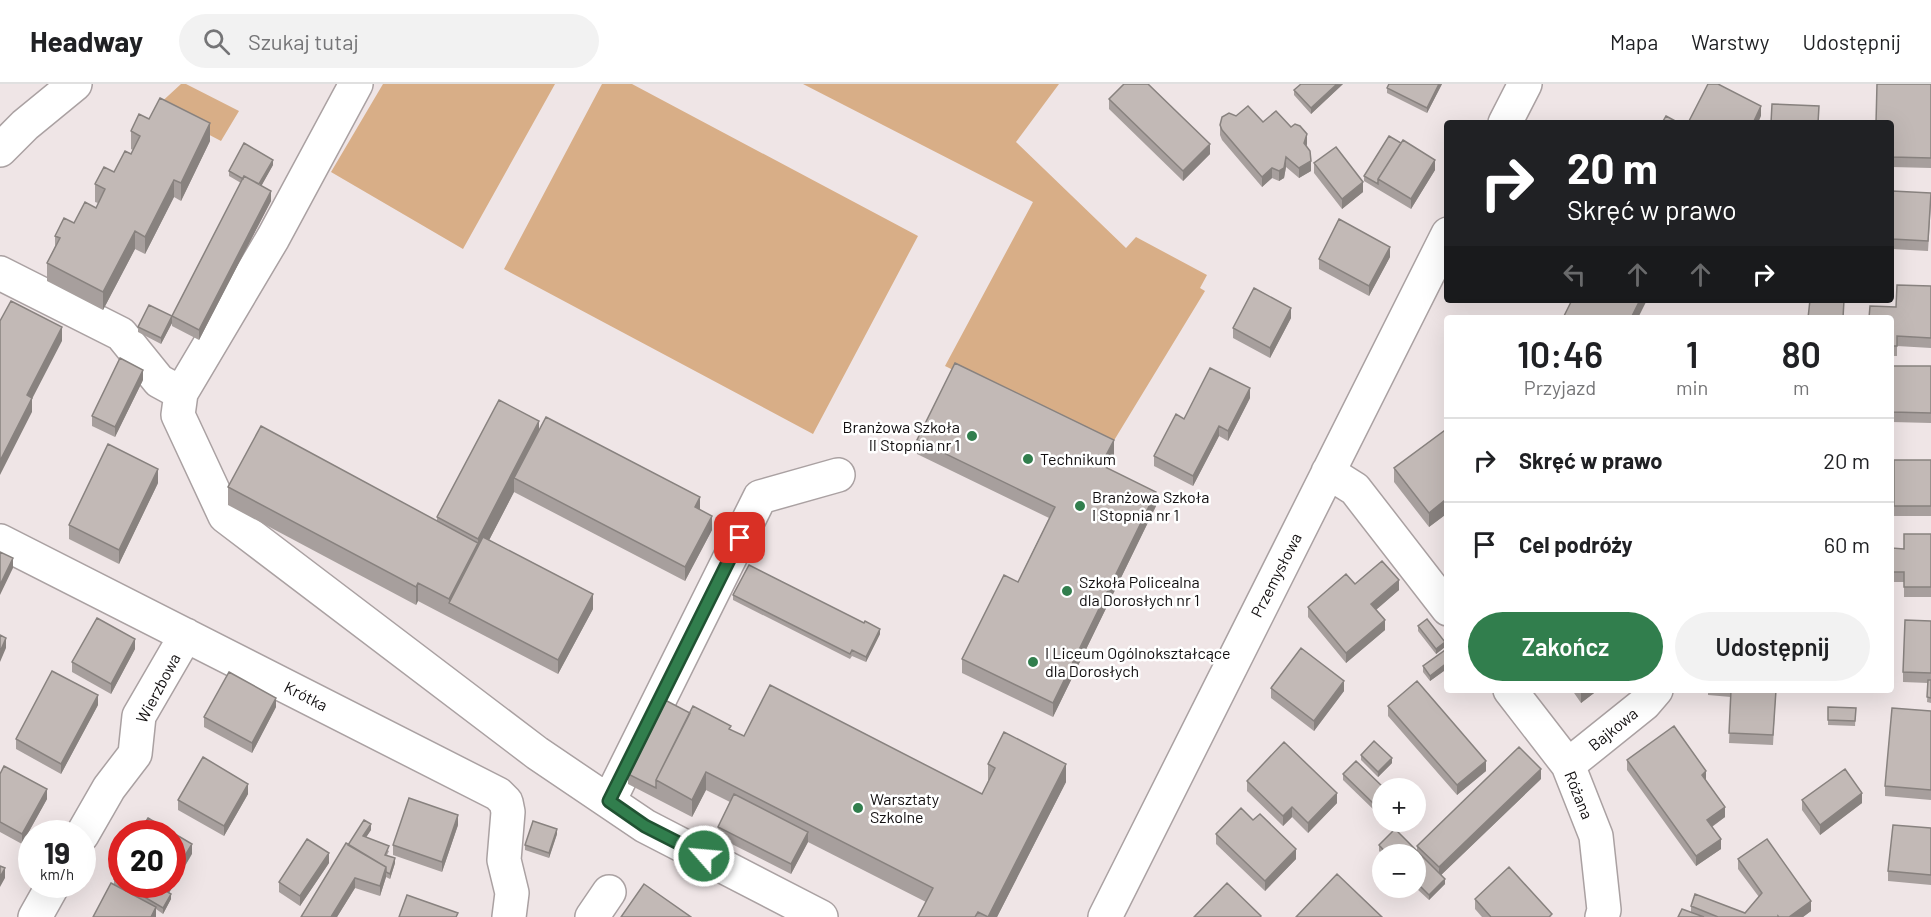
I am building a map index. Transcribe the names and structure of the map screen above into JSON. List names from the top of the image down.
{
  "streets": {
    "street": [
      "Przemysłowa",
      "Wierzbowa",
      "Krótka",
      "Bajkowa",
      "Różana"
    ]
  },
  "crossings": [
    ["Wierzbowa", "Krótka"],
    ["Bajkowa", "Różana"]
  ],
  "places": [
    "Branżowa Szkoła II Stopnia nr 1",
    "Technikum",
    "Branżowa Szkoła I Stopnia nr 1",
    "Szkoła Policealna dla Dorosłych nr 1",
    "I Liceum Ogólnokształcące dla Dorosłych",
    "Warsztaty Szkolne"
  ],
  "page": {
    "header": "Headway",
    "search": "Szukaj tutaj",
    "nav": ["Mapa", "Warstwy", "Udostępnij"],
    "turn": ["20 m", "Skręć w prawo"],
    "eta": [
      "10:46",
      "Przyjazd",
      "1",
      "min",
      "80",
      "m"
    ],
    "list": [
      {
        "name": "Skręć w prawo",
        "value": "20 m"
      },
      {
        "name": "Cel podróży",
        "value": "60 m"
      }
    ],
    "buttons": ["Zakończ", "Udostępnij"],
    "map_buttons": ["+", "−"],
    "speed": "19 km/h",
    "limit": "20"
  }
}
